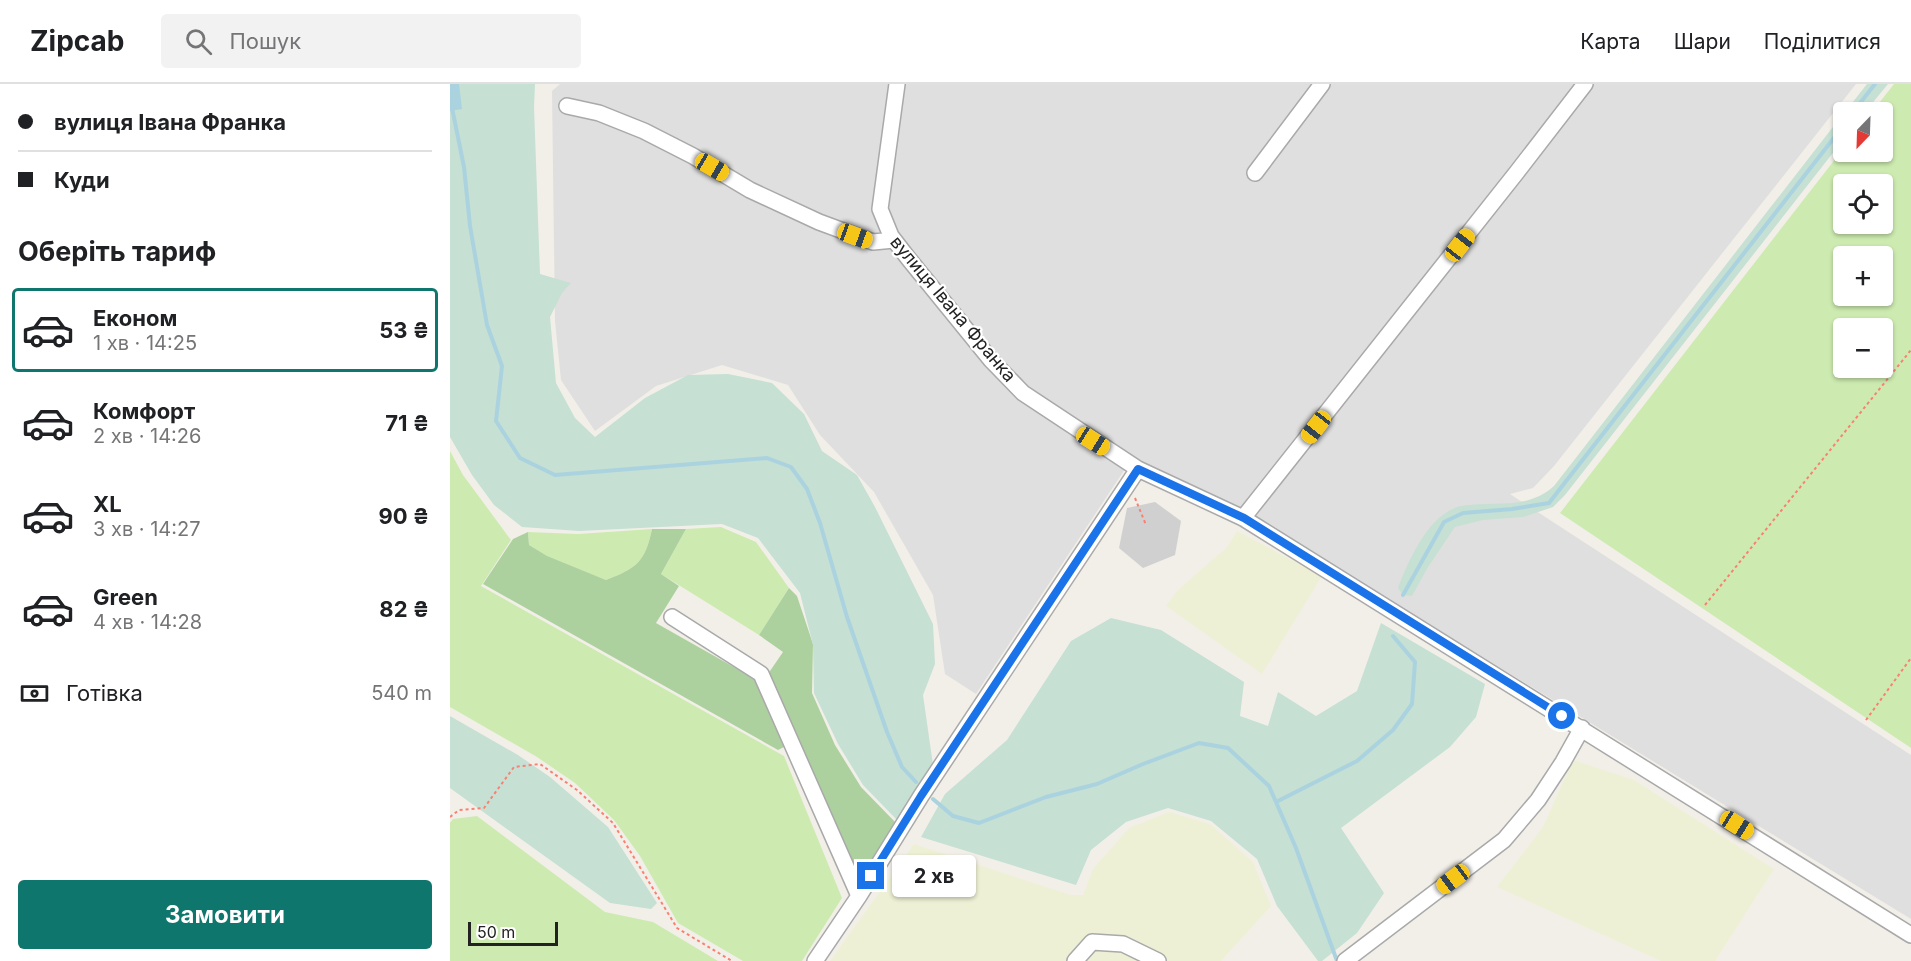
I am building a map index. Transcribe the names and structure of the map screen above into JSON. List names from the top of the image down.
{
  "streets": {
    "street": ["вулиця Івана Франка"]
  },
  "scale_bar": "50 m",
  "north": "bottom left",
  "page": {
    "header": "Zipcab",
    "search": "Пошук",
    "nav": ["Карта", "Шари", "Поділитися"],
    "banner": ["вулиця Івана Франка", "Куди"],
    "map_buttons": ["+", "−"],
    "heading": "Оберіть тариф",
    "list": [
      {
        "name": "Економ",
        "note": "1 хв · 14:25",
        "value": "53 ₴"
      },
      {
        "name": "Комфорт",
        "note": "2 хв · 14:26",
        "value": "71 ₴"
      },
      {
        "name": "XL",
        "note": "3 хв · 14:27",
        "value": "90 ₴"
      },
      {
        "name": "Green",
        "note": "4 хв · 14:28",
        "value": "82 ₴"
      }
    ],
    "pay": ["Готівка", "540 m"],
    "bubble": "2 хв",
    "buttons": "Замовити",
    "scale": "50 m"
  }
}
